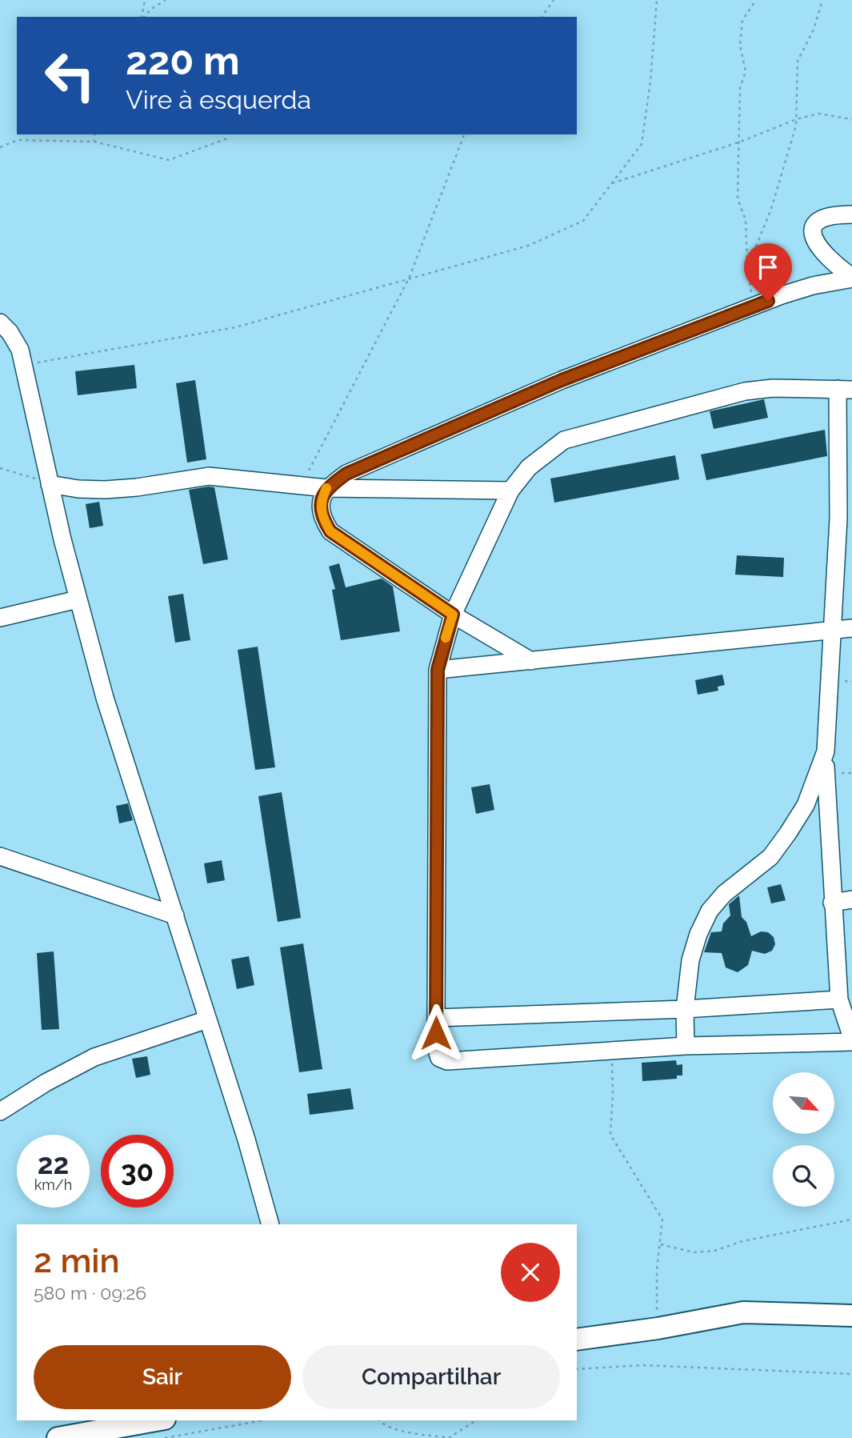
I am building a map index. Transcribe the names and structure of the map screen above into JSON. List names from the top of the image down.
{
  "north": "bottom right",
  "page": {
    "turn": ["220 m", "Vire à esquerda"],
    "speed": "22 km/h",
    "limit": "30",
    "heading": ["2 min", "580 m · 09:26"],
    "buttons": ["Sair", "Compartilhar"]
  }
}
